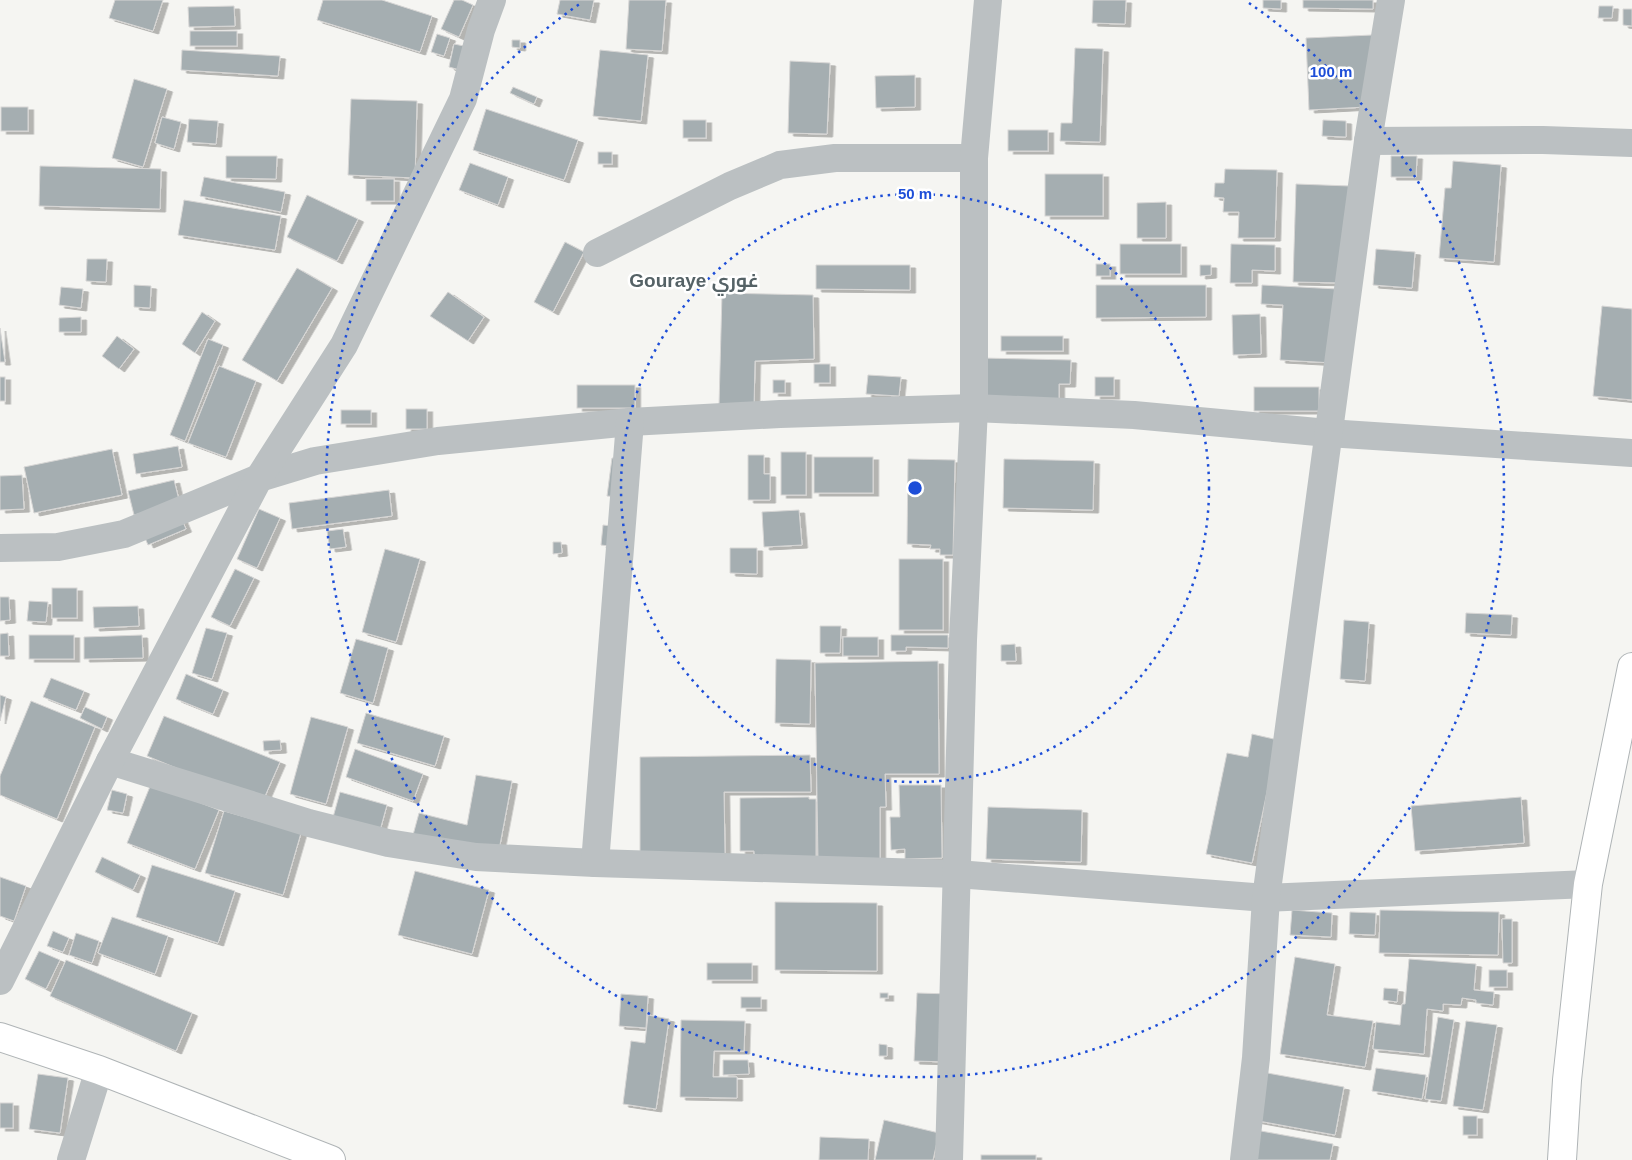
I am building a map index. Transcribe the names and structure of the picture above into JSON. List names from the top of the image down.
{
  "districts": ["Gouraye غوري"],
  "rings": ["100 m", "50 m"]
}
